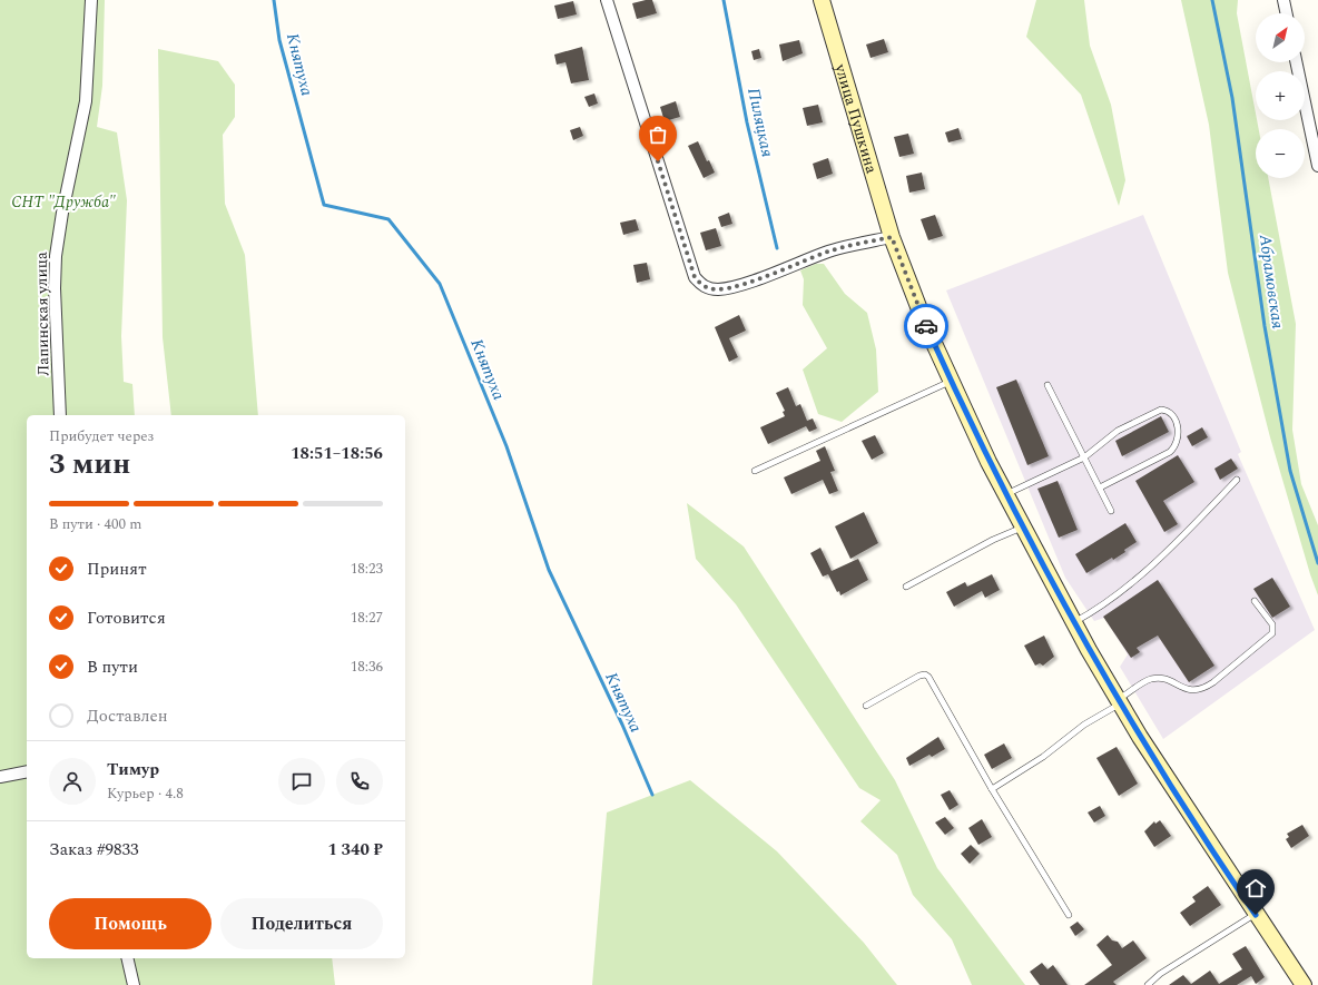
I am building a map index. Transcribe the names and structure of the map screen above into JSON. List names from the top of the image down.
{
  "streets": {
    "street": ["улица Пушкина", "Лапинская улица"]
  },
  "water": ["Княтуха", "Пиляцкая", "Абрамовская"],
  "parks": ["СНТ \"Дружба\""],
  "north": "top right",
  "page": {
    "map_buttons": ["+", "−"],
    "heading": ["3 мин", "Прибудет через", "18:51–18:56"],
    "panel": [
      "Тимур",
      "Курьер · 4.8",
      "Заказ #9833",
      "1 340 ₽"
    ],
    "bar": "В пути · 400 m",
    "list": [
      ["Принят", "18:23"],
      ["Готовится", "18:27"],
      ["В пути", "18:36"],
      "Доставлен"
    ],
    "buttons": ["Помощь", "Поделиться"]
  }
}
